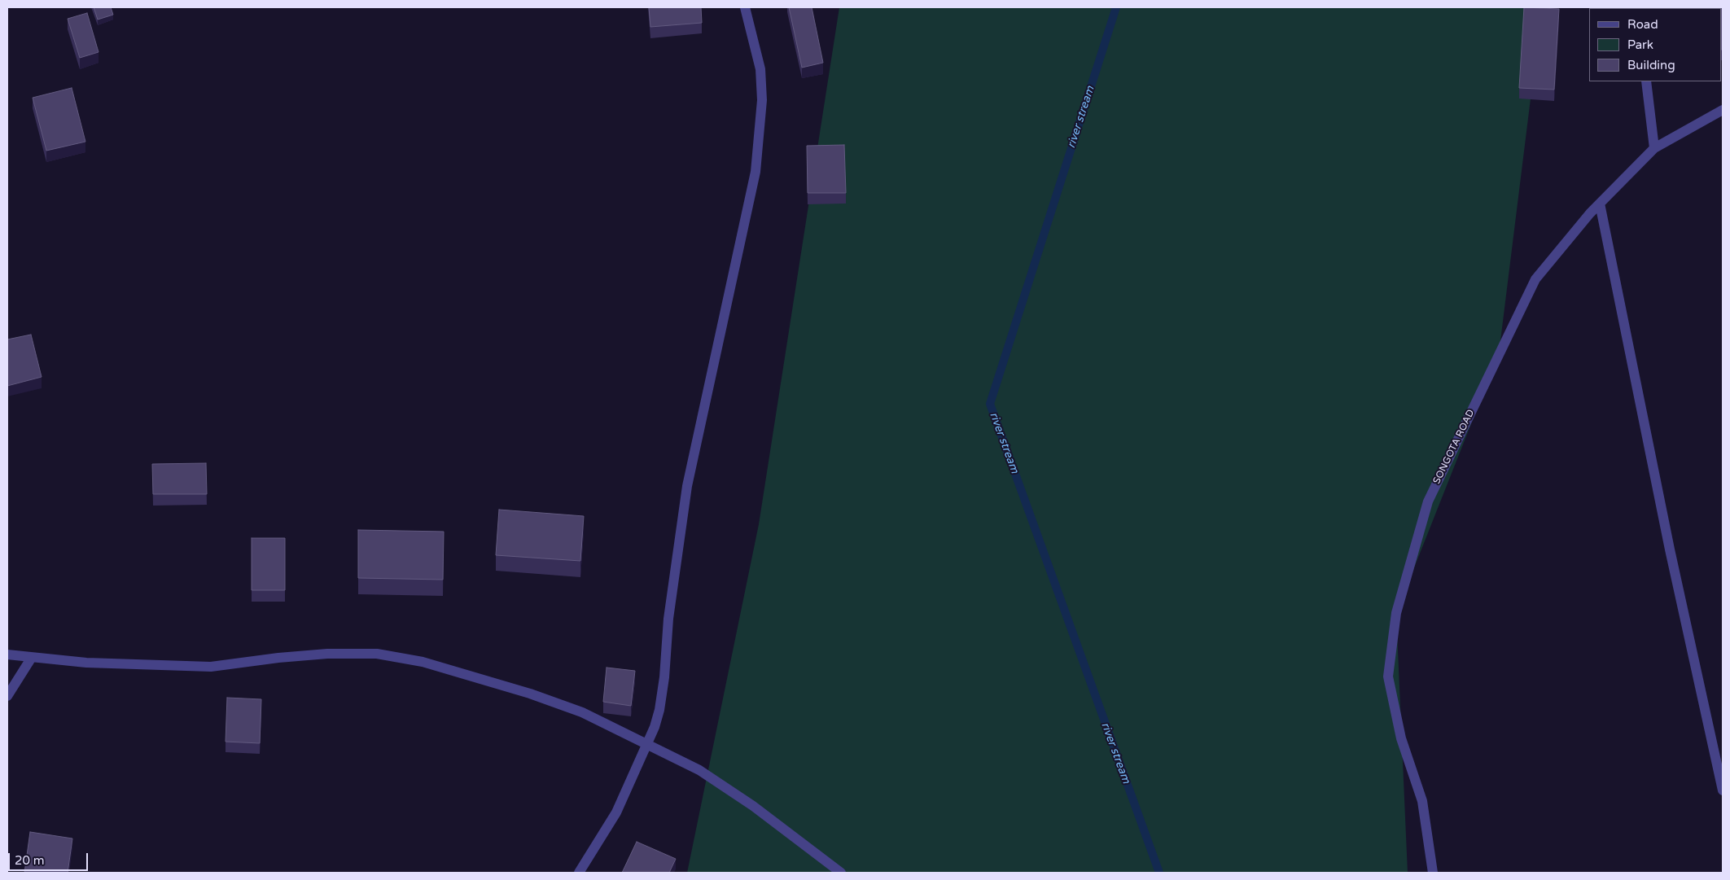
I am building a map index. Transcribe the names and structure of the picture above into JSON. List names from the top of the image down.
{
  "streets": {
    "street": ["SONGOTA ROAD"]
  },
  "water": ["river stream"],
  "legend": ["Road", "Park", "Building"],
  "scale_bar": "20 m"
}
